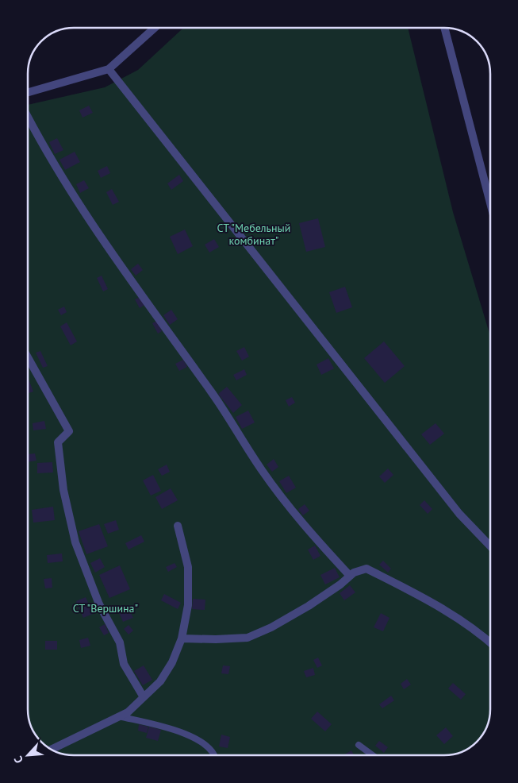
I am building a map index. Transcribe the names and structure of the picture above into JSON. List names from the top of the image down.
{
  "parks": ["СТ \"Мебельный комбинат\"", "СТ \"Вершина\""],
  "north": "bottom left"
}
